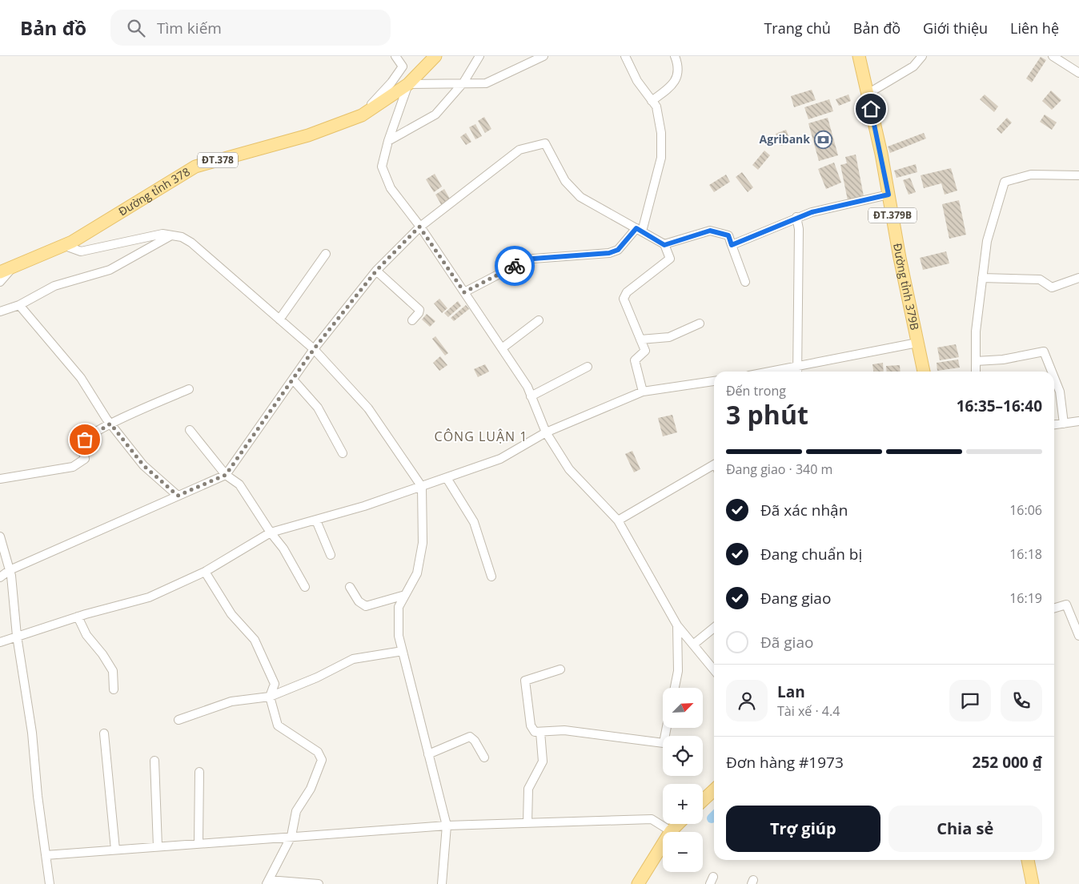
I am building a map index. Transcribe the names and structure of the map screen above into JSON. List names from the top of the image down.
{
  "streets": {
    "main road": [
      "ĐT.378",
      "Đường tỉnh 378",
      "ĐT.379B",
      "Đường tỉnh 379B"
    ]
  },
  "districts": ["CÔNG LUẬN 1"],
  "places": {
    "bank": ["Agribank"]
  },
  "north": "top right",
  "page": {
    "header": "Bản đồ",
    "search": "Tìm kiếm",
    "nav": [
      "Trang chủ",
      "Bản đồ",
      "Giới thiệu",
      "Liên hệ"
    ],
    "heading": ["3 phút", "Đến trong", "16:35–16:40"],
    "panel": [
      "Lan",
      "Tài xế · 4.4",
      "Đơn hàng #1973",
      "252 000 ₫"
    ],
    "bar": "Đang giao · 340 m",
    "list": [
      ["Đã xác nhận", "16:06"],
      ["Đang chuẩn bị", "16:18"],
      ["Đang giao", "16:19"],
      "Đã giao"
    ],
    "map_buttons": ["+", "−"],
    "buttons": ["Trợ giúp", "Chia sẻ"]
  }
}
